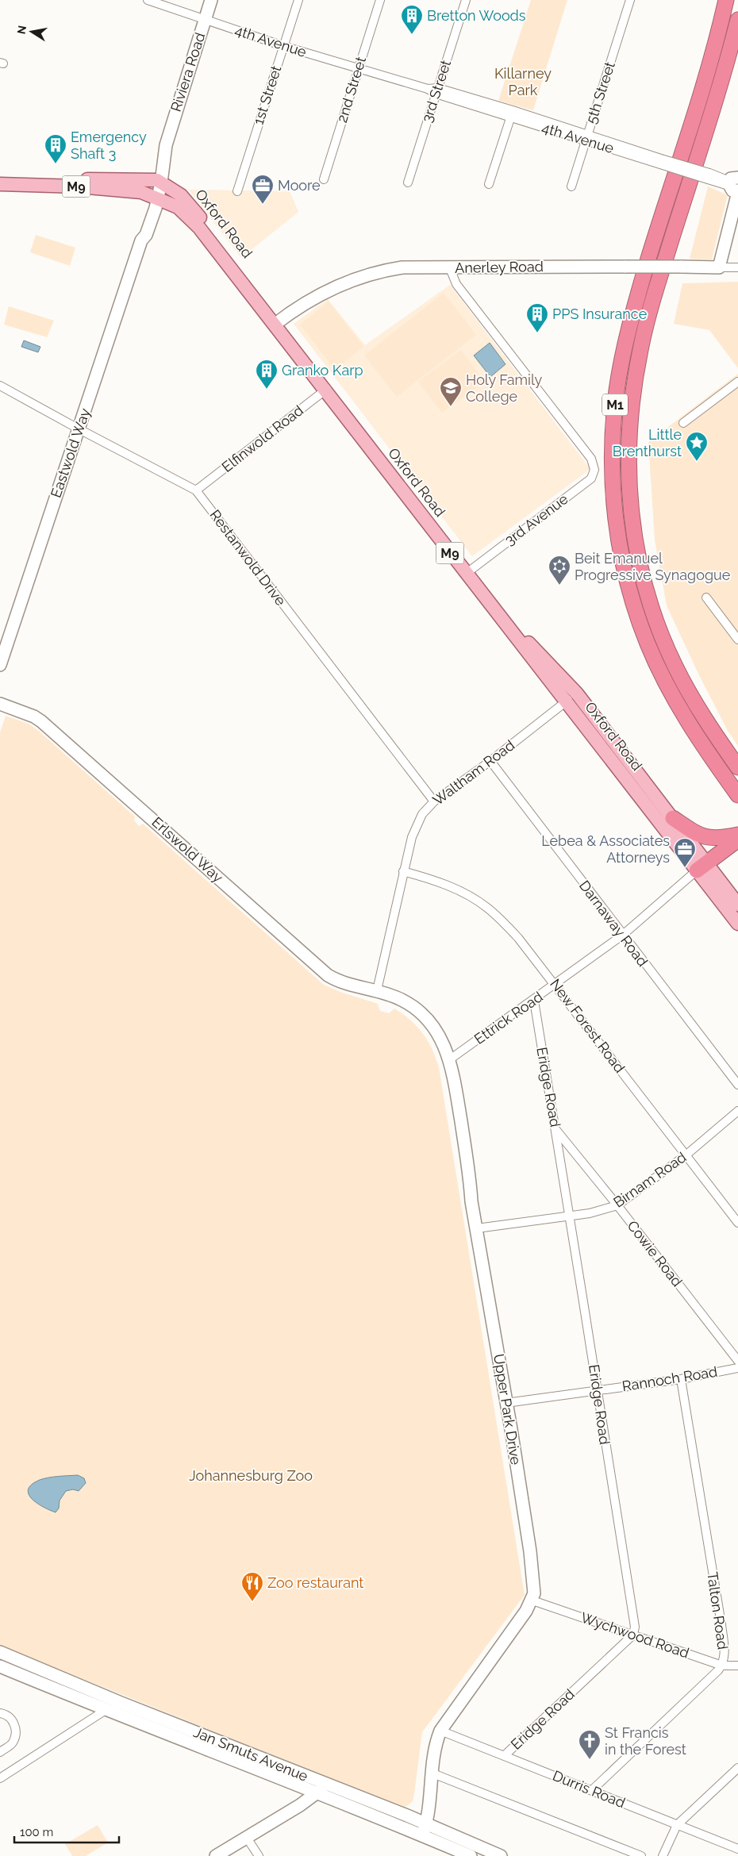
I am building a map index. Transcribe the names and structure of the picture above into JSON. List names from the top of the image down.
{
  "streets": {
    "highway": ["M1"],
    "main road": [
      "Riviera Road",
      "M9",
      "Oxford Road",
      "Anerley Road",
      "Eastwold Way",
      "Erlswold Way",
      "Upper Park Drive",
      "Jan Smuts Avenue"
    ],
    "street": [
      "4th Avenue",
      "2nd Street",
      "3rd Street",
      "5th Street",
      "1st Street",
      "Elfinwold Road",
      "3rd Avenue",
      "Restanwold Drive",
      "Waltham Road",
      "Darnaway Road",
      "Ettrick Road",
      "New Forest Road",
      "Eridge Road",
      "Birnam Road",
      "Cowie Road",
      "Rannoch Road",
      "Talton Road",
      "Wychwood Road",
      "Durris Road"
    ]
  },
  "crossings": [
    ["4th Avenue", "Riviera Road"],
    ["4th Avenue", "2nd Street"],
    ["4th Avenue", "3rd Street"],
    ["4th Avenue", "5th Street"],
    ["4th Avenue", "1st Street"],
    ["Riviera Road", "M9"],
    ["Riviera Road", "Oxford Road"],
    ["Riviera Road", "Eastwold Way"],
    ["M9", "Oxford Road"],
    ["Oxford Road", "Anerley Road"],
    ["Oxford Road", "Elfinwold Road"],
    ["Oxford Road", "Eastwold Way"],
    ["Oxford Road", "3rd Avenue"],
    ["Oxford Road", "Waltham Road"],
    ["Oxford Road", "Ettrick Road"],
    ["Anerley Road", "3rd Avenue"],
    ["Elfinwold Road", "Restanwold Drive"],
    ["Eastwold Way", "Restanwold Drive"],
    ["Restanwold Drive", "Waltham Road"],
    ["Waltham Road", "Erlswold Way"],
    ["Waltham Road", "Darnaway Road"],
    ["Waltham Road", "New Forest Road"],
    ["Waltham Road", "Upper Park Drive"],
    ["Erlswold Way", "Upper Park Drive"],
    ["Darnaway Road", "Ettrick Road"],
    ["Ettrick Road", "New Forest Road"],
    ["Ettrick Road", "Eridge Road"],
    ["Ettrick Road", "Upper Park Drive"],
    ["New Forest Road", "Birnam Road"],
    ["Eridge Road", "Birnam Road"],
    ["Eridge Road", "Cowie Road"],
    ["Eridge Road", "Rannoch Road"],
    ["Eridge Road", "Wychwood Road"],
    ["Eridge Road", "Durris Road"],
    ["Birnam Road", "Cowie Road"],
    ["Birnam Road", "Upper Park Drive"],
    ["Rannoch Road", "Upper Park Drive"],
    ["Rannoch Road", "Talton Road"],
    ["Upper Park Drive", "Wychwood Road"],
    ["Talton Road", "Wychwood Road"],
    ["Talton Road", "Durris Road"]
  ],
  "parks": ["Killarney Park", "Johannesburg Zoo"],
  "places": {
    "building": [
      "Bretton Woods",
      "Emergency Shaft 3",
      "PPS Insurance",
      "Granko Karp"
    ],
    "office": ["Moore", "Lebea & Associates Attorneys"],
    "school or university": ["Holy Family College"],
    "place": ["Little Brenthurst"],
    "synagogue": ["Beit Emanuel Progressive Synagogue"],
    "restaurant": ["Zoo restaurant"],
    "church": ["St Francis in the Forest"]
  },
  "scale_bar": "100 m",
  "north": "left"
}
